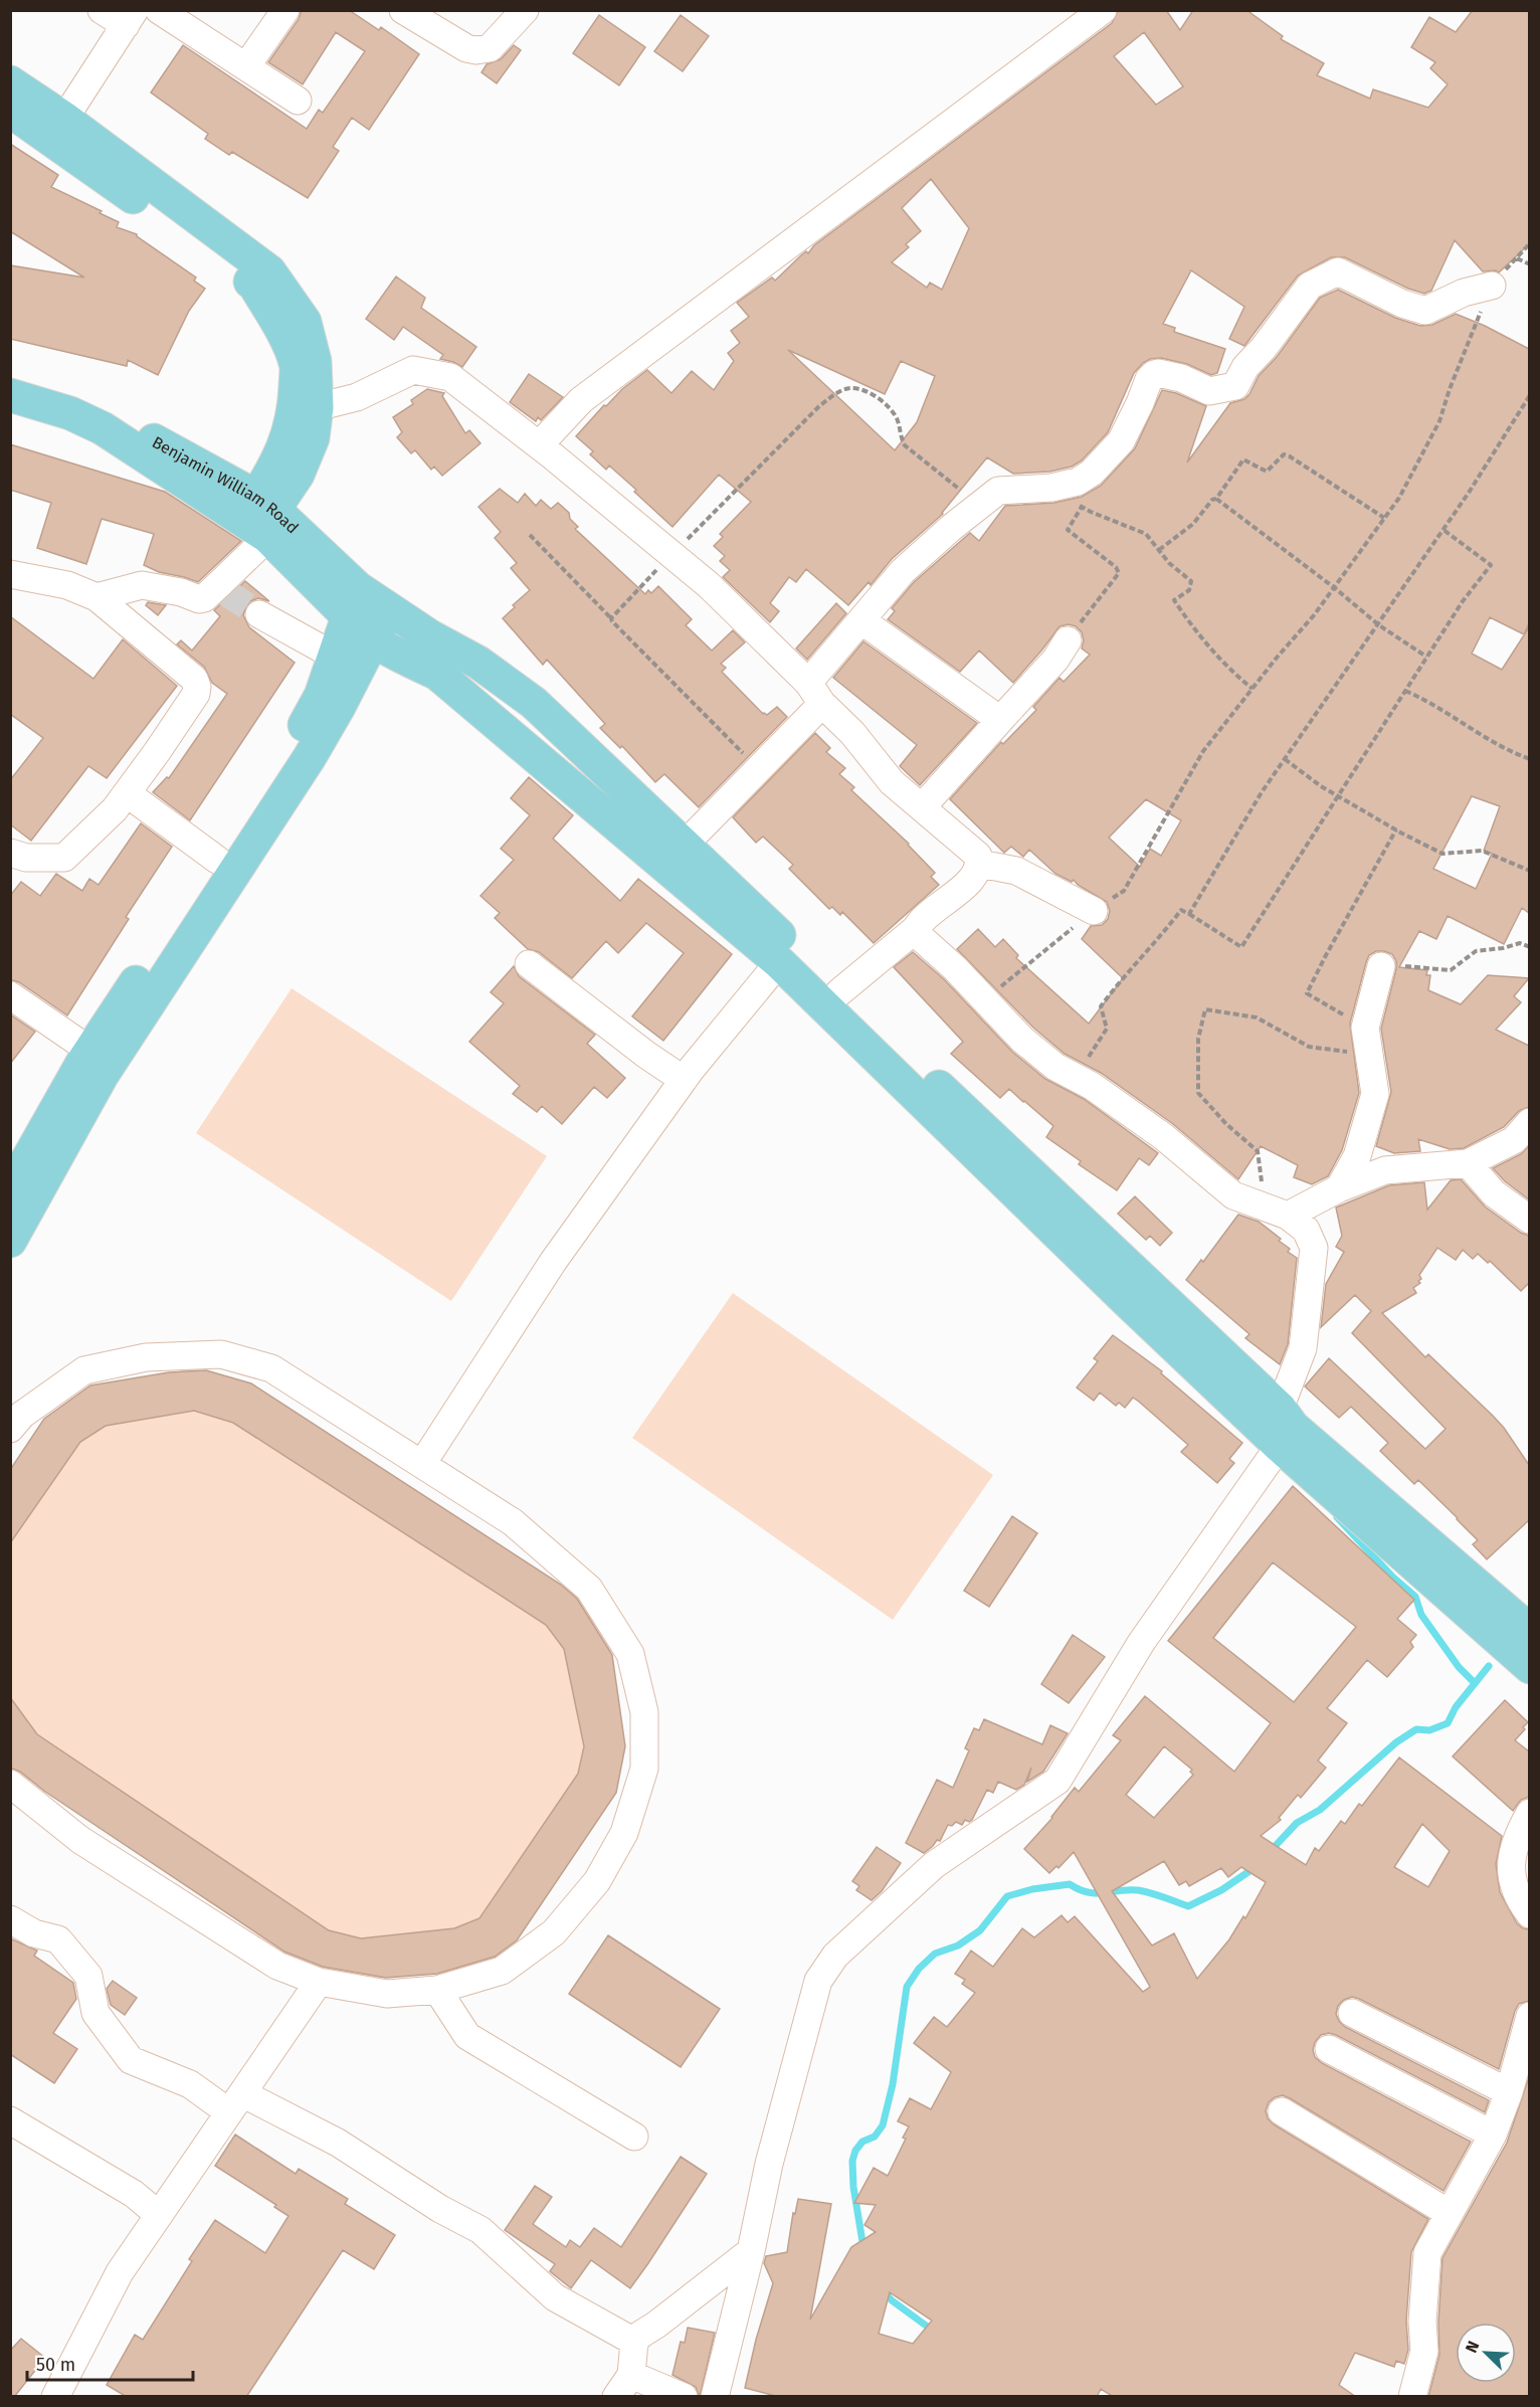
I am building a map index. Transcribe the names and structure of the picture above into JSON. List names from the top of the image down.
{
  "streets": {
    "main road": ["Benjamin William Road"]
  },
  "scale_bar": "50 m",
  "north": "top left"
}
